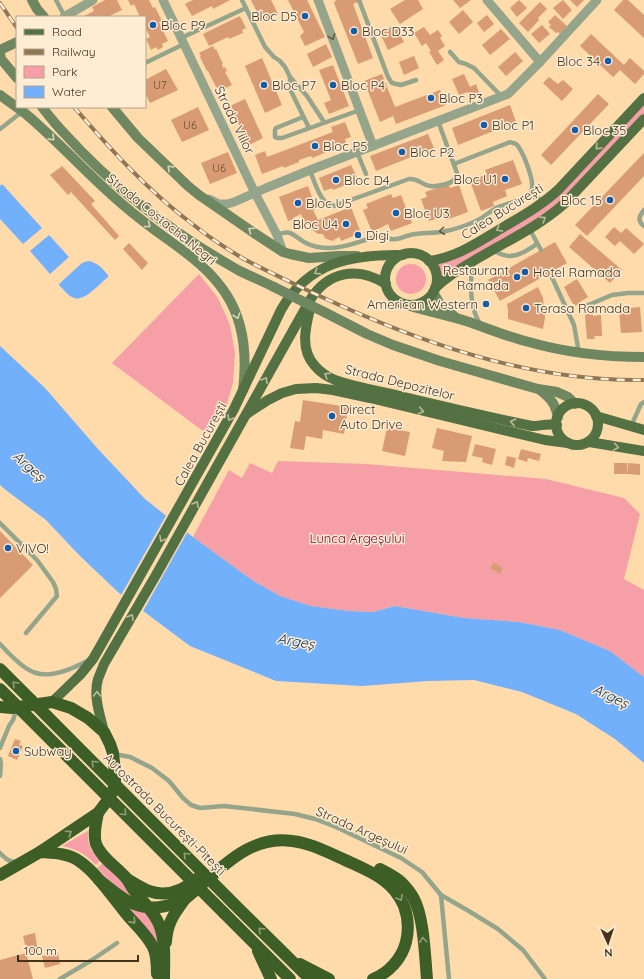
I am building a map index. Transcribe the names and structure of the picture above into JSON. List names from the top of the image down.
{
  "streets": {
    "highway": ["Autostrada București-Pitești"],
    "main road": ["Calea București", "Strada Costache Negri", "Strada Depozitelor"],
    "street": ["Strada Viilor"],
    "lane": ["Strada Argeșului"]
  },
  "crossings": [
    ["Calea București", "Strada Costache Negri"],
    ["Calea București", "Strada Depozitelor"]
  ],
  "water": ["Argeș"],
  "parks": ["Lunca Argeșului"],
  "places": [
    "Bloc D5",
    "Bloc P9",
    "Bloc D33",
    "Bloc 34",
    "Bloc P7",
    "Bloc P4",
    "Bloc P3",
    "Bloc P1",
    "Bloc 35",
    "Bloc P5",
    "Bloc P2",
    "Bloc U1",
    "Bloc D4",
    "Bloc 15",
    "Bloc U5",
    "Bloc U3",
    "Bloc U4",
    "Digi",
    "Hotel Ramada",
    "Restaurant Ramada",
    "American Western",
    "Terasa Ramada",
    "Direct Auto Drive",
    "VIVO!",
    "Subway"
  ],
  "house_numbers": ["U7", "U6", "U6"],
  "legend": [
    "Road",
    "Railway",
    "Park",
    "Water"
  ],
  "scale_bar": "100 m",
  "north": "bottom"
}
